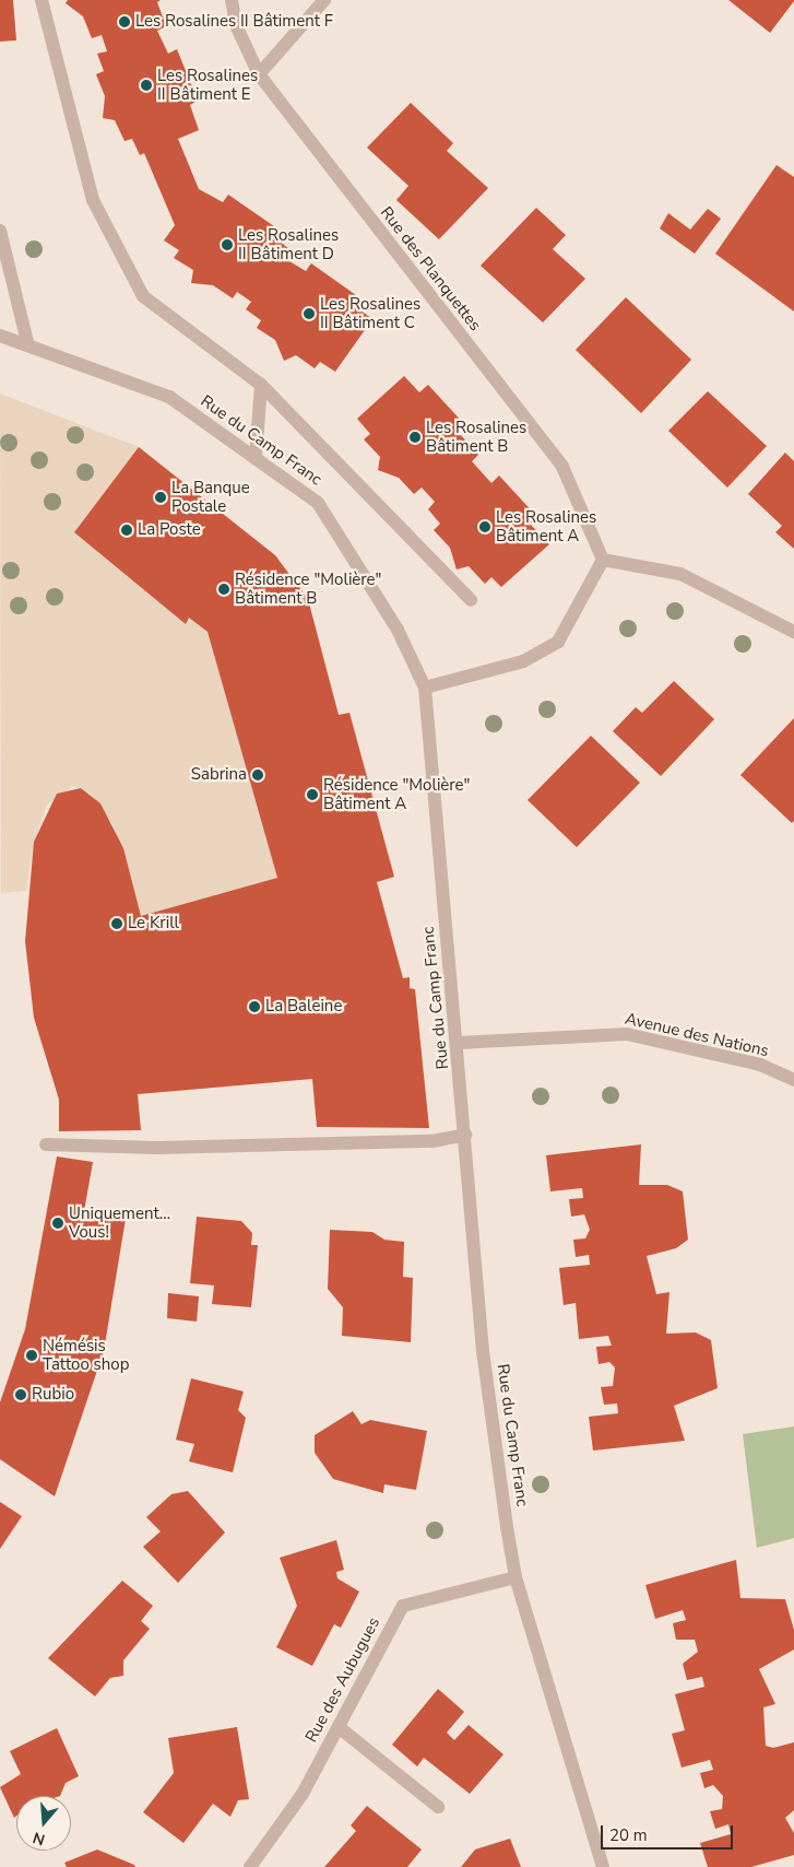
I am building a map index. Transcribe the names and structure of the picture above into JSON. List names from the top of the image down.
{
  "streets": {
    "street": [
      "Rue des Planquettes",
      "Rue du Camp Franc",
      "Avenue des Nations",
      "Rue des Aubugues"
    ]
  },
  "crossings": [
    ["Rue du Camp Franc", "Avenue des Nations"],
    ["Rue du Camp Franc", "Rue des Aubugues"]
  ],
  "places": [
    "Les Rosalines II Bâtiment F",
    "Les Rosalines II Bâtiment E",
    "Les Rosalines II Bâtiment D",
    "Les Rosalines II Bâtiment C",
    "Les Rosalines Bâtiment B",
    "La Banque Postale",
    "Les Rosalines Bâtiment A",
    "La Poste",
    "Résidence \"Molière\" Bâtiment B",
    "Sabrina",
    "Résidence \"Molière\" Bâtiment A",
    "Le Krill",
    "La Baleine",
    "Uniquement... Vous!",
    "Némésis Tattoo shop",
    "Rubio"
  ],
  "scale_bar": "20 m",
  "north": "bottom"
}
